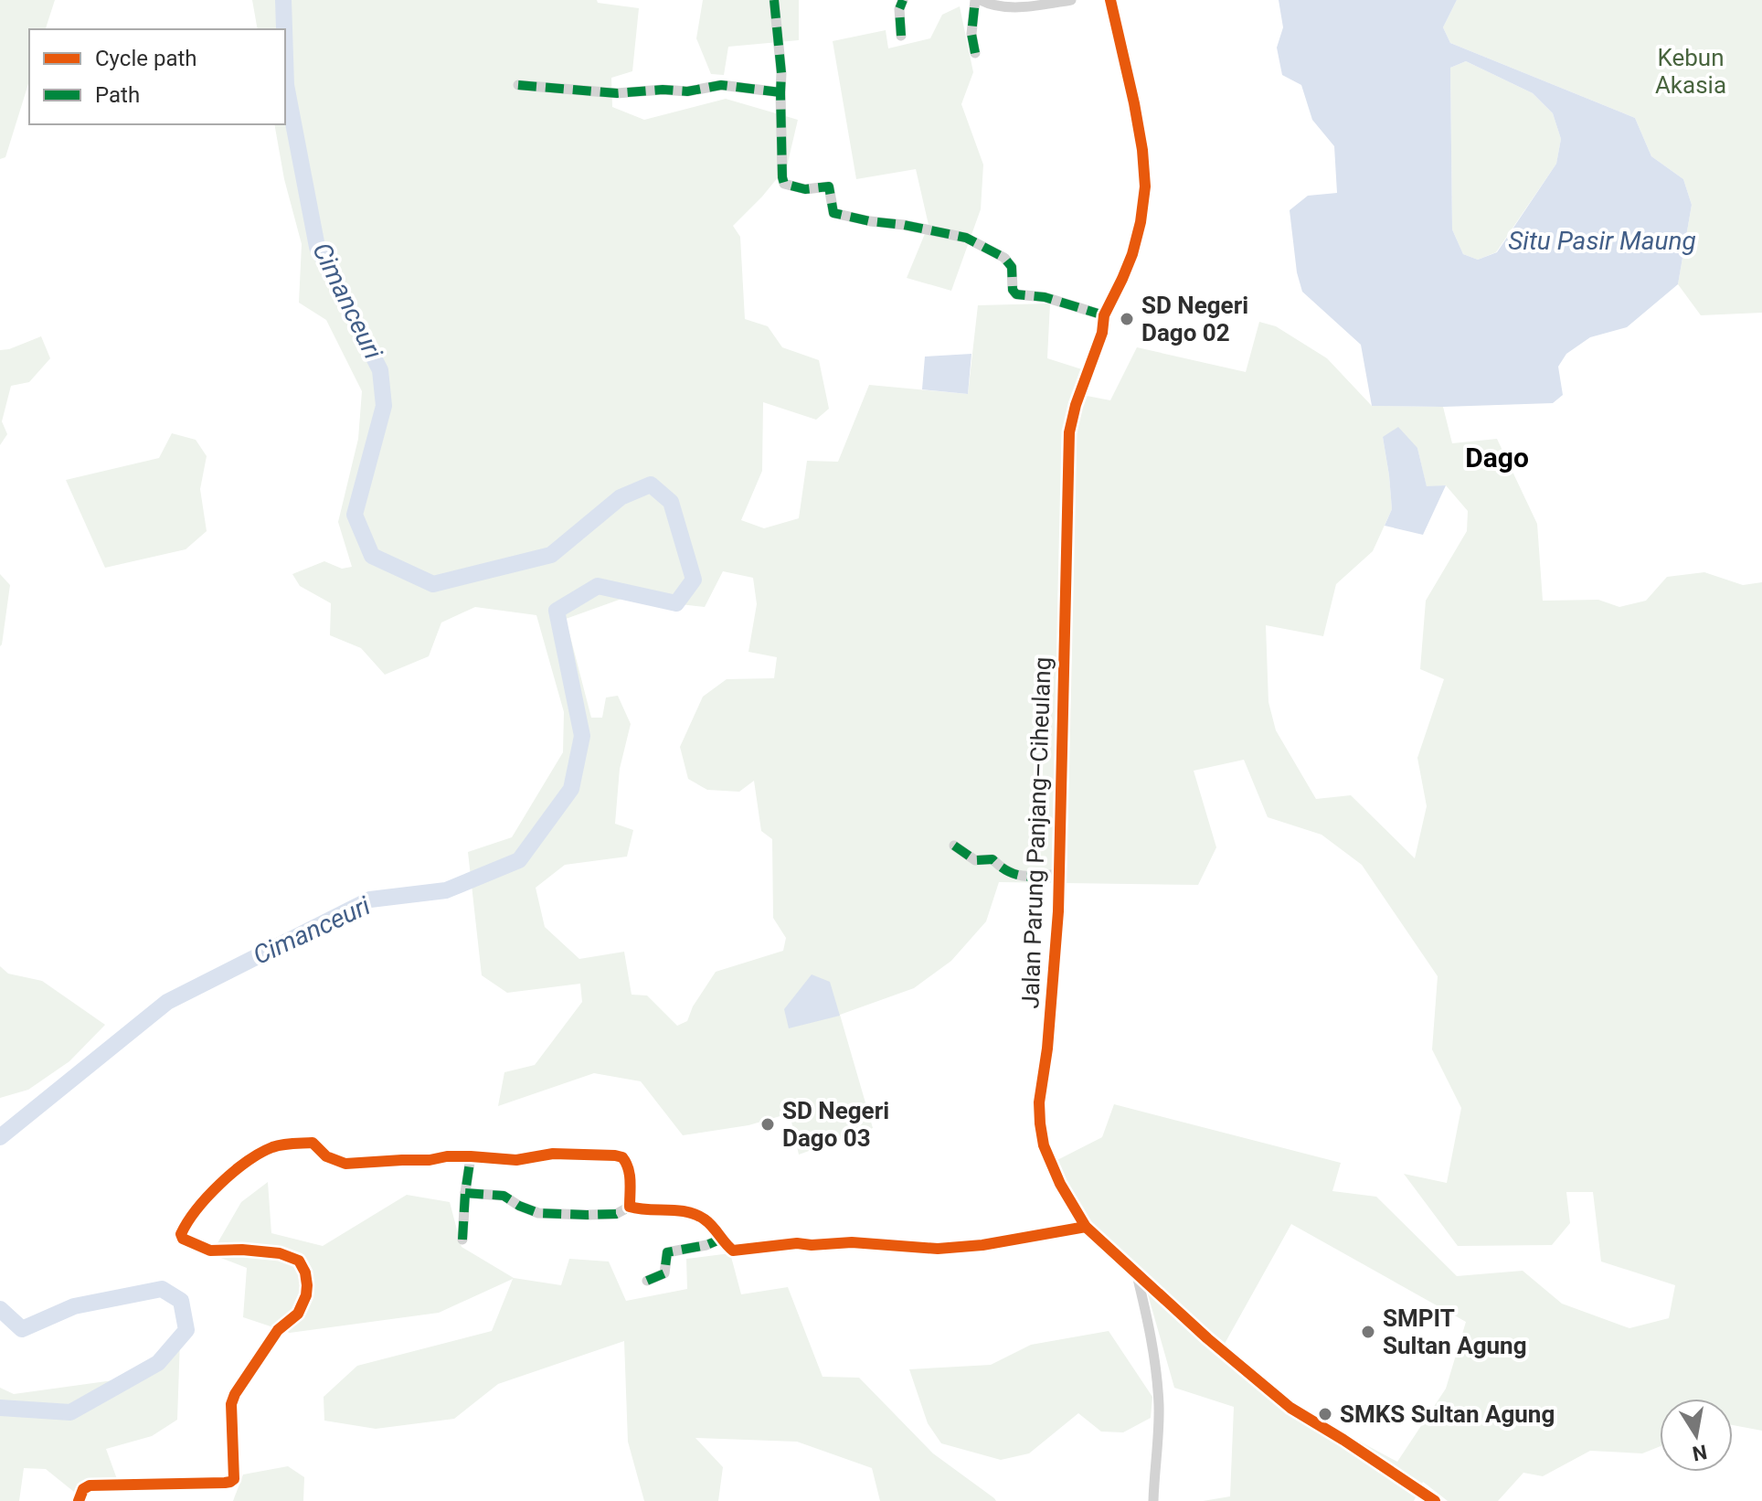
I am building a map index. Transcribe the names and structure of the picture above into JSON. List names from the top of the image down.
{
  "streets": {
    "street": ["Jalan Parung Panjang–Ciheulang"]
  },
  "districts": ["Dago"],
  "water": ["Situ Pasir Maung", "Cimanceuri"],
  "parks": ["Kebun Akasia"],
  "places": [
    "SD Negeri Dago 02",
    "SD Negeri Dago 03",
    "SMPIT Sultan Agung",
    "SMKS Sultan Agung"
  ],
  "legend": ["Cycle path", "Path"],
  "north": "bottom"
}
